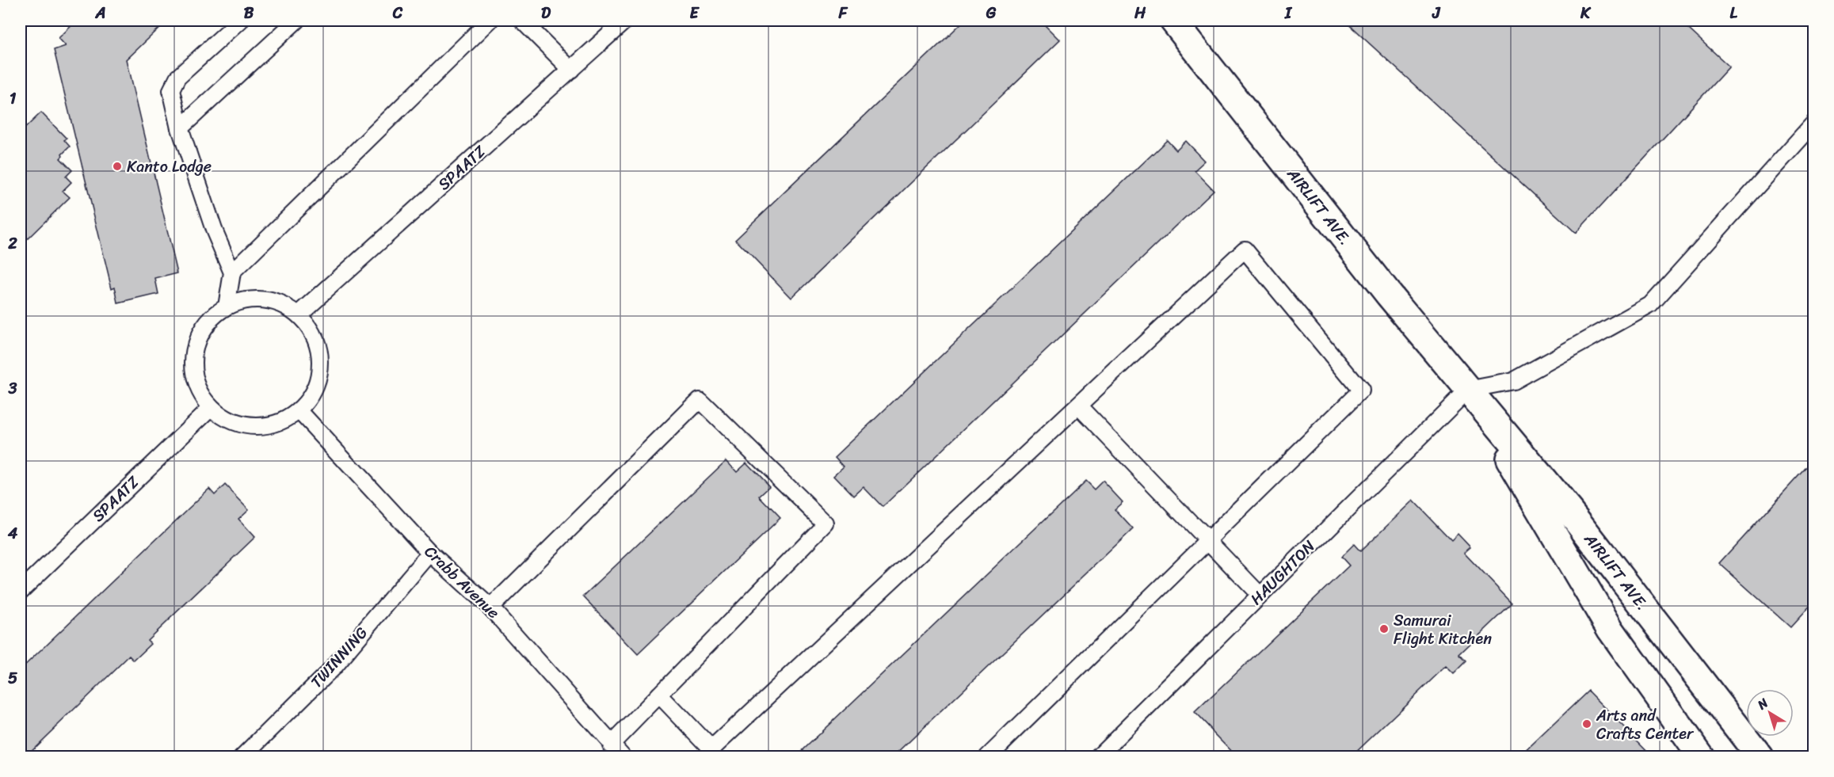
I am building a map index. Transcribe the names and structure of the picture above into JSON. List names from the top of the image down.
{
  "streets": {
    "street": ["AIRLIFT AVE."],
    "lane": [
      "SPAATZ",
      "HAUGHTON",
      "Crabb Avenue",
      "TWINNING"
    ]
  },
  "crossings": [
    ["SPAATZ", "Crabb Avenue"],
    ["AIRLIFT AVE.", "HAUGHTON"],
    ["Crabb Avenue", "TWINNING"]
  ],
  "places": ["Kanto Lodge", "Samurai Flight Kitchen", "Arts and Crafts Center"],
  "north": "top left",
  "grid": {
    "columns": [
      "A",
      "B",
      "C",
      "D",
      "E",
      "F",
      "G",
      "H",
      "I",
      "J",
      "K",
      "L"
    ],
    "rows": [
      "1",
      "2",
      "3",
      "4",
      "5"
    ]
  }
}
